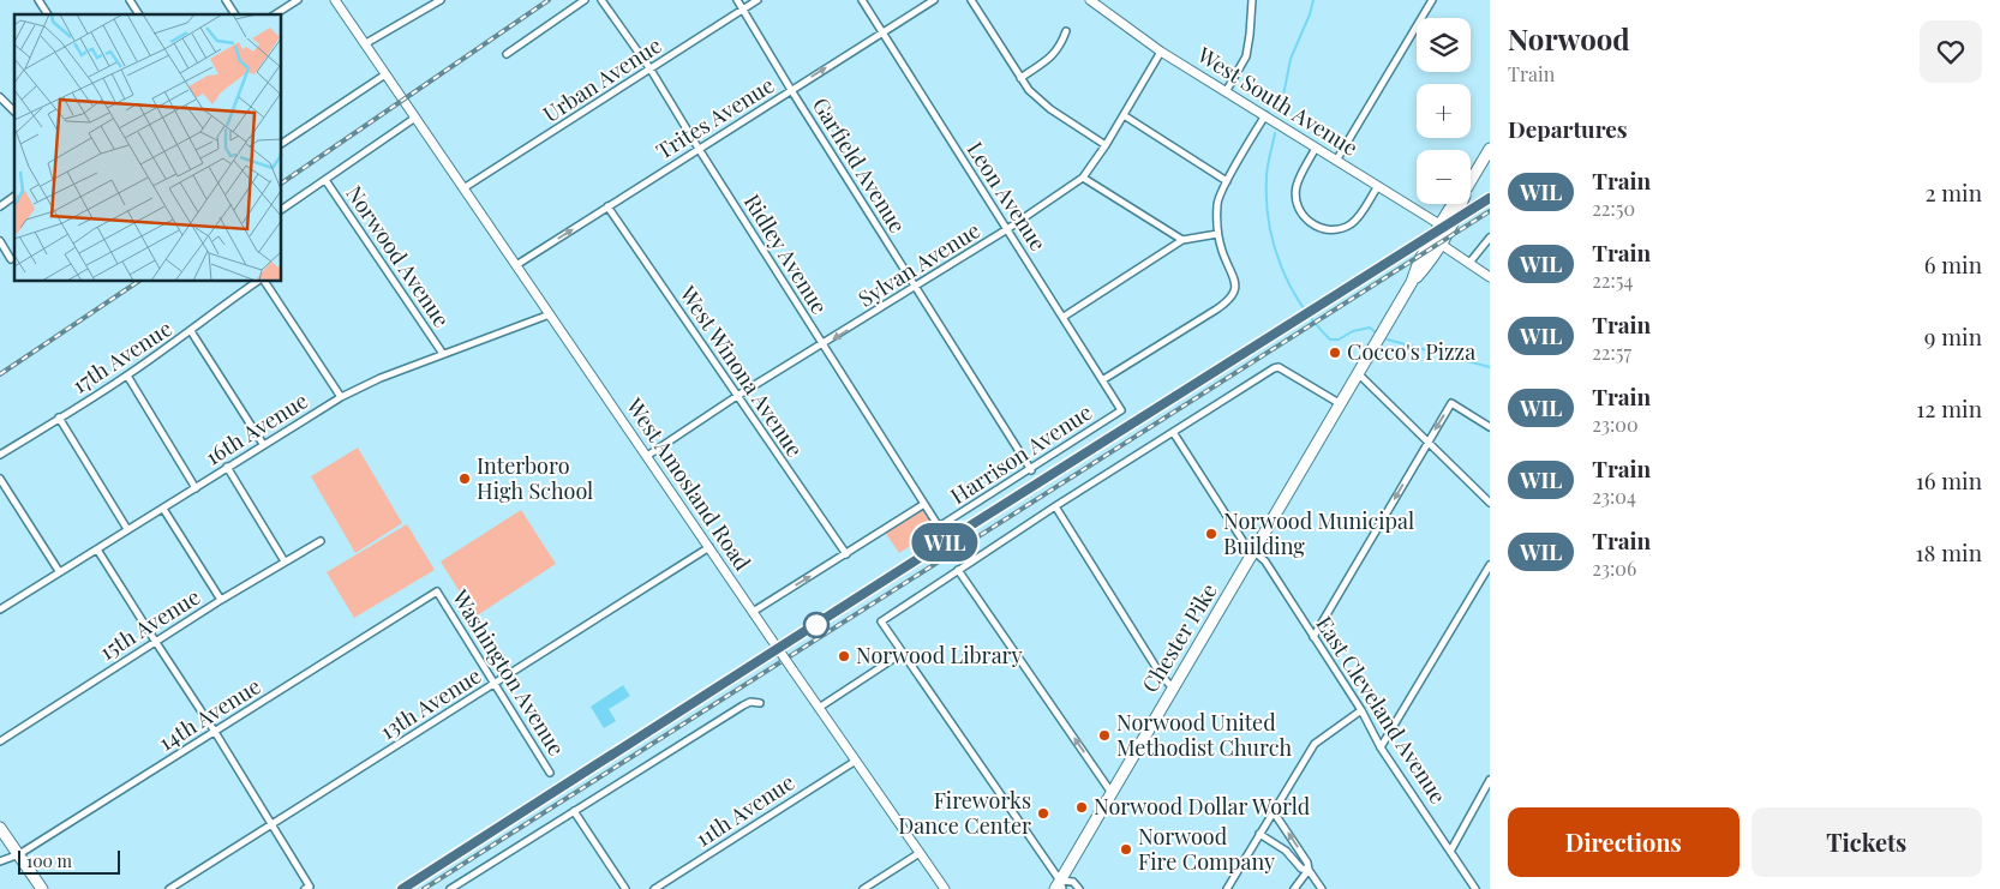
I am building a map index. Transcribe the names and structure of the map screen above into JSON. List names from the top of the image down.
{
  "streets": {
    "main road": ["Chester Pike"],
    "street": [
      "Urban Avenue",
      "West South Avenue",
      "Trites Avenue",
      "Garfield Avenue",
      "Leon Avenue",
      "Ridley Avenue",
      "Norwood Avenue",
      "Sylvan Avenue",
      "17th Avenue",
      "West Winona Avenue",
      "16th Avenue",
      "Harrison Avenue",
      "West Amosland Road",
      "15th Avenue",
      "Washington Avenue",
      "13th Avenue",
      "East Cleveland Avenue",
      "14th Avenue",
      "11th Avenue"
    ]
  },
  "crossings": [
    ["Urban Avenue", "Garfield Avenue"],
    ["Urban Avenue", "Ridley Avenue"],
    ["Urban Avenue", "West Amosland Road"],
    ["West South Avenue", "Sylvan Avenue"],
    ["West South Avenue", "Harrison Avenue"],
    ["West South Avenue", "Chester Pike"],
    ["Trites Avenue", "Garfield Avenue"],
    ["Trites Avenue", "Leon Avenue"],
    ["Trites Avenue", "Ridley Avenue"],
    ["Trites Avenue", "West Winona Avenue"],
    ["Trites Avenue", "West Amosland Road"],
    ["Garfield Avenue", "Sylvan Avenue"],
    ["Garfield Avenue", "Harrison Avenue"],
    ["Leon Avenue", "Sylvan Avenue"],
    ["Leon Avenue", "Harrison Avenue"],
    ["Ridley Avenue", "Sylvan Avenue"],
    ["Ridley Avenue", "Harrison Avenue"],
    ["Norwood Avenue", "16th Avenue"],
    ["Sylvan Avenue", "West Winona Avenue"],
    ["Sylvan Avenue", "West Amosland Road"],
    ["West Winona Avenue", "Harrison Avenue"],
    ["16th Avenue", "West Amosland Road"],
    ["Harrison Avenue", "West Amosland Road"],
    ["West Amosland Road", "13th Avenue"],
    ["West Amosland Road", "11th Avenue"],
    ["Chester Pike", "East Cleveland Avenue"],
    ["Washington Avenue", "13th Avenue"],
    ["Washington Avenue", "14th Avenue"]
  ],
  "one_way": ["Trites Avenue"],
  "places": [
    "Cocco's Pizza",
    "Interboro High School",
    "Norwood Municipal Building",
    "Norwood Library",
    "Norwood United Methodist Church",
    "Norwood Dollar World",
    "Fireworks Dance Center",
    "Norwood Fire Company"
  ],
  "scale_bar": "100 m",
  "page": {
    "on_map": "WIL",
    "heading": [
      ["Norwood", "Train"],
      "Departures"
    ],
    "map_buttons": ["+", "−"],
    "list": [
      {
        "mark": "WIL",
        "name": "Train",
        "note": "22:50",
        "value": "2 min"
      },
      {
        "mark": "WIL",
        "name": "Train",
        "note": "22:54",
        "value": "6 min"
      },
      {
        "mark": "WIL",
        "name": "Train",
        "note": "22:57",
        "value": "9 min"
      },
      {
        "mark": "WIL",
        "name": "Train",
        "note": "23:00",
        "value": "12 min"
      },
      {
        "mark": "WIL",
        "name": "Train",
        "note": "23:04",
        "value": "16 min"
      },
      {
        "mark": "WIL",
        "name": "Train",
        "note": "23:06",
        "value": "18 min"
      }
    ],
    "buttons": ["Directions", "Tickets"],
    "scale": "100 m"
  }
}
